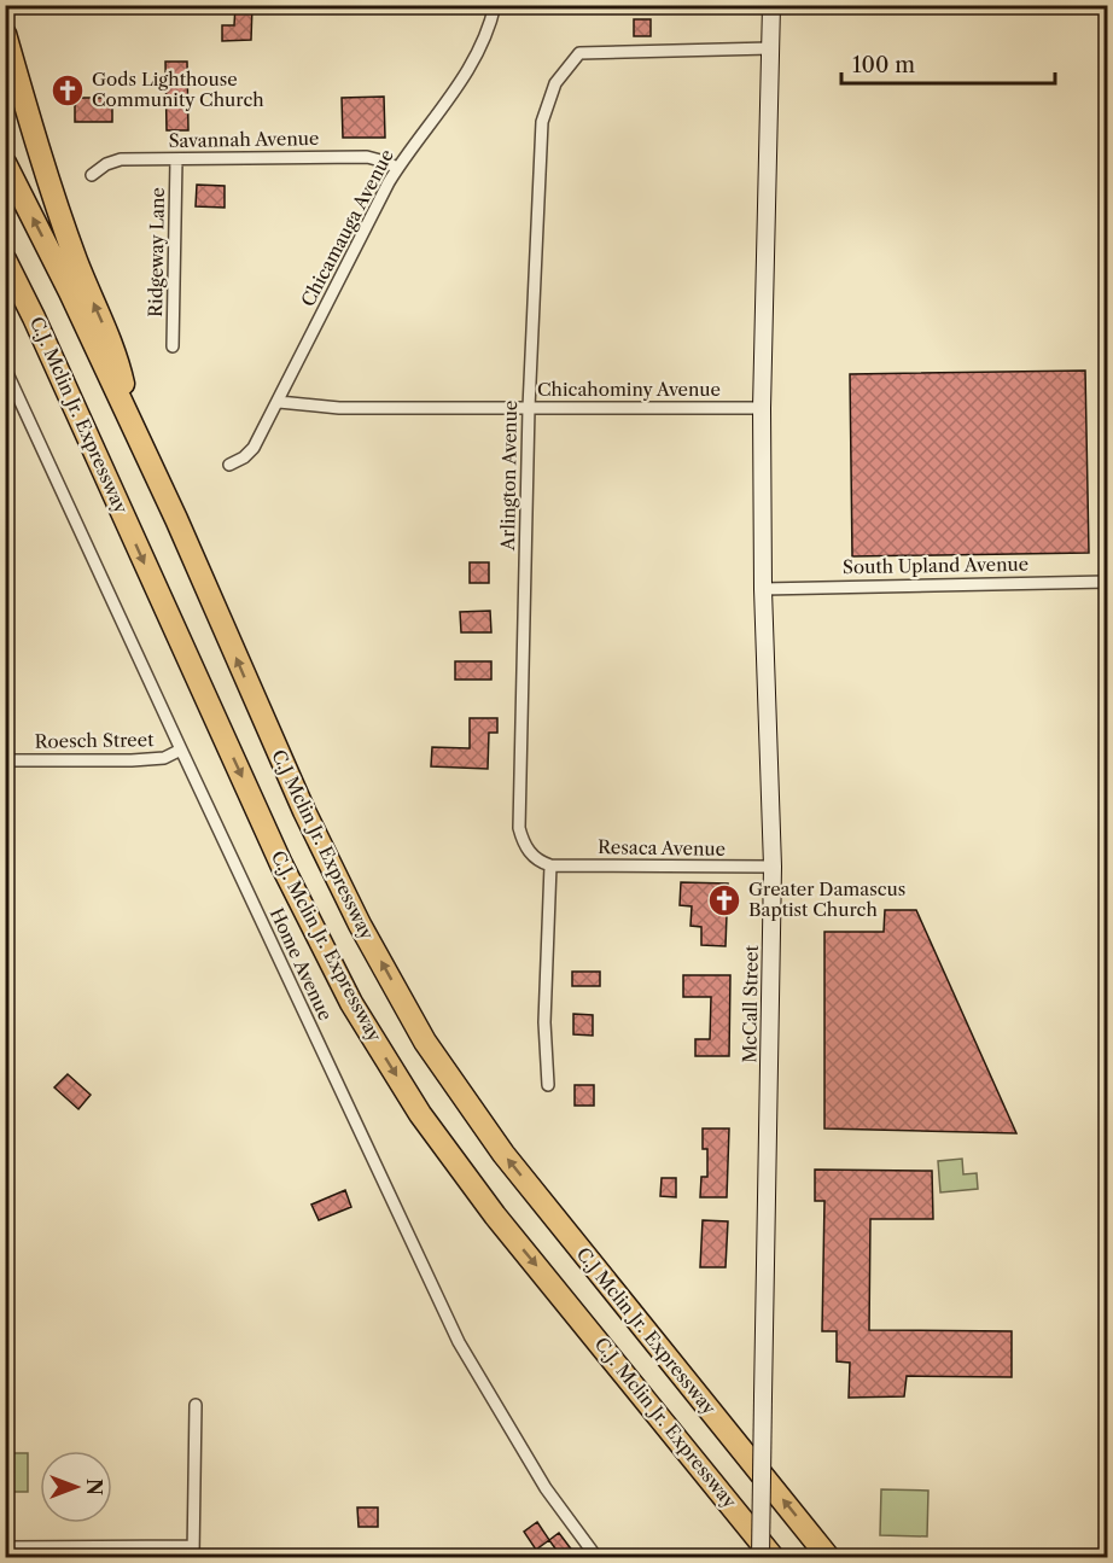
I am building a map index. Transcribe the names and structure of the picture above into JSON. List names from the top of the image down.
{
  "streets": {
    "highway": ["C.J. Mclin Jr. Expressway", "C.J Mclin Jr. Expressway"],
    "street": [
      "Savannah Avenue",
      "Chicamauga Avenue",
      "Ridgeway Lane",
      "Chicahominy Avenue",
      "Arlington Avenue",
      "South Upland Avenue",
      "Roesch Street",
      "Resaca Avenue",
      "Home Avenue",
      "McCall Street"
    ]
  },
  "crossings": [
    ["Savannah Avenue", "Chicamauga Avenue"],
    ["Savannah Avenue", "Ridgeway Lane"],
    ["Chicamauga Avenue", "Chicahominy Avenue"],
    ["Chicahominy Avenue", "Arlington Avenue"],
    ["Chicahominy Avenue", "McCall Street"],
    ["Arlington Avenue", "Resaca Avenue"],
    ["Arlington Avenue", "McCall Street"],
    ["South Upland Avenue", "McCall Street"],
    ["Roesch Street", "Home Avenue"],
    ["Resaca Avenue", "McCall Street"]
  ],
  "one_way": ["C.J. Mclin Jr. Expressway", "C.J Mclin Jr. Expressway"],
  "places": {
    "church": ["Gods Lighthouse Community Church", "Greater Damascus Baptist Church"]
  },
  "scale_bar": "100 m",
  "north": "right"
}
